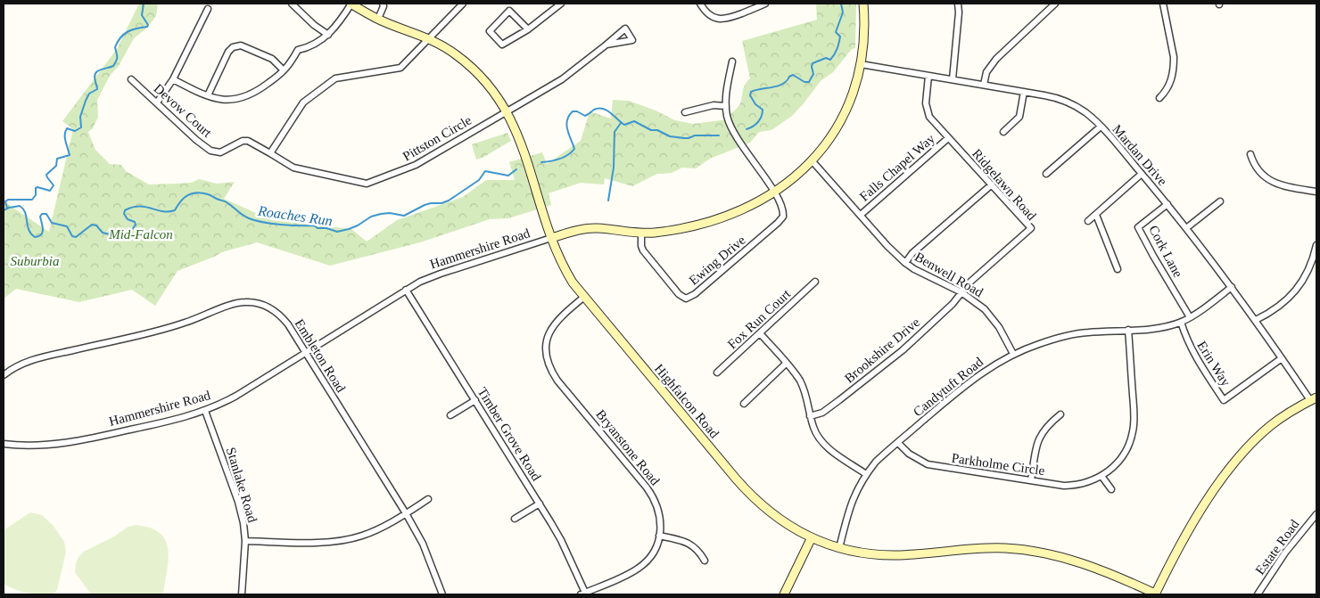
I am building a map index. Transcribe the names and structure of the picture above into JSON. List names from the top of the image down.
{
  "streets": {
    "street": [
      "Devow Court",
      "Pittston Circle",
      "Mardan Drive",
      "Falls Chapel Way",
      "Ridgelawn Road",
      "Hammershire Road",
      "Cork Lane",
      "Ewing Drive",
      "Benwell Road",
      "Fox Run Court",
      "Brookshire Drive",
      "Embleton Road",
      "Erin Way",
      "Candytuft Road",
      "Highfalcon Road",
      "Timber Grove Road",
      "Bryanstone Road",
      "Parkholme Circle",
      "Stanlake Road",
      "Estate Road"
    ]
  },
  "crossings": [
    ["Devow Court", "Pittston Circle"],
    ["Pittston Circle", "Highfalcon Road"],
    ["Mardan Drive", "Ridgelawn Road"],
    ["Mardan Drive", "Hammershire Road"],
    ["Mardan Drive", "Cork Lane"],
    ["Mardan Drive", "Erin Way"],
    ["Mardan Drive", "Candytuft Road"],
    ["Falls Chapel Way", "Ridgelawn Road"],
    ["Falls Chapel Way", "Benwell Road"],
    ["Ridgelawn Road", "Benwell Road"],
    ["Ridgelawn Road", "Brookshire Drive"],
    ["Hammershire Road", "Ewing Drive"],
    ["Hammershire Road", "Benwell Road"],
    ["Hammershire Road", "Embleton Road"],
    ["Hammershire Road", "Highfalcon Road"],
    ["Hammershire Road", "Timber Grove Road"],
    ["Hammershire Road", "Stanlake Road"],
    ["Cork Lane", "Candytuft Road"],
    ["Benwell Road", "Brookshire Drive"],
    ["Benwell Road", "Candytuft Road"],
    ["Erin Way", "Candytuft Road"],
    ["Candytuft Road", "Highfalcon Road"],
    ["Candytuft Road", "Parkholme Circle"],
    ["Highfalcon Road", "Bryanstone Road"],
    ["Timber Grove Road", "Bryanstone Road"]
  ],
  "water": ["Roaches Run"],
  "parks": ["Mid-Falcon", "Suburbia"]
}
